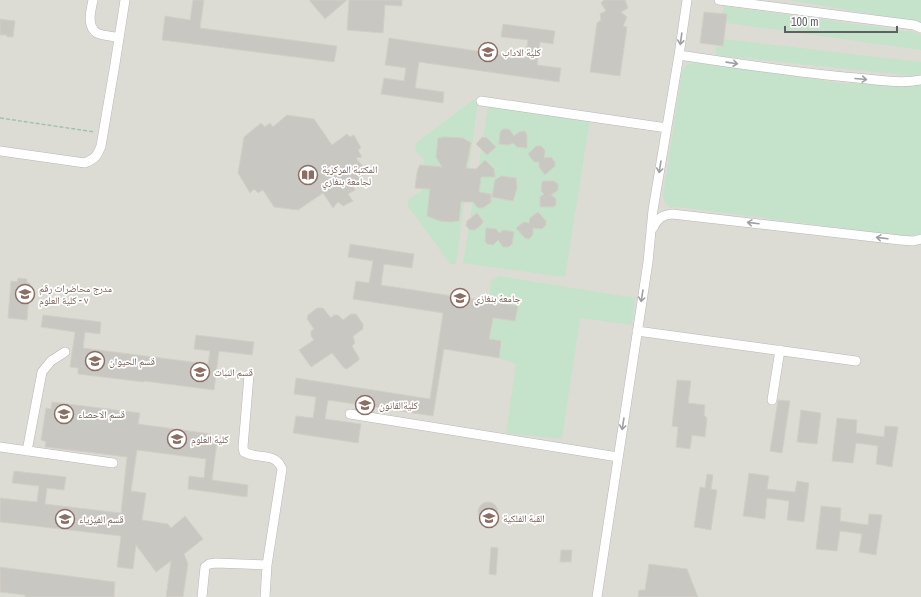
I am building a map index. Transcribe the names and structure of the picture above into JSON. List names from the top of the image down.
{
  "places": {
    "school or university": [
      "كلية الاداب",
      "مدرج محاضرات رقم ٧ - كلية العلوم",
      "جامعة بنغازي",
      "قسم الحيوان",
      "قسم النبات",
      "كليةالقانون",
      "قسم الاحصاء",
      "كلية العلوم",
      "القبة الفلكية",
      "قسم الفيزياء"
    ],
    "library": ["المكتبة المركزية لجامعة بنغازي"]
  },
  "scale_bar": "100 m"
}
